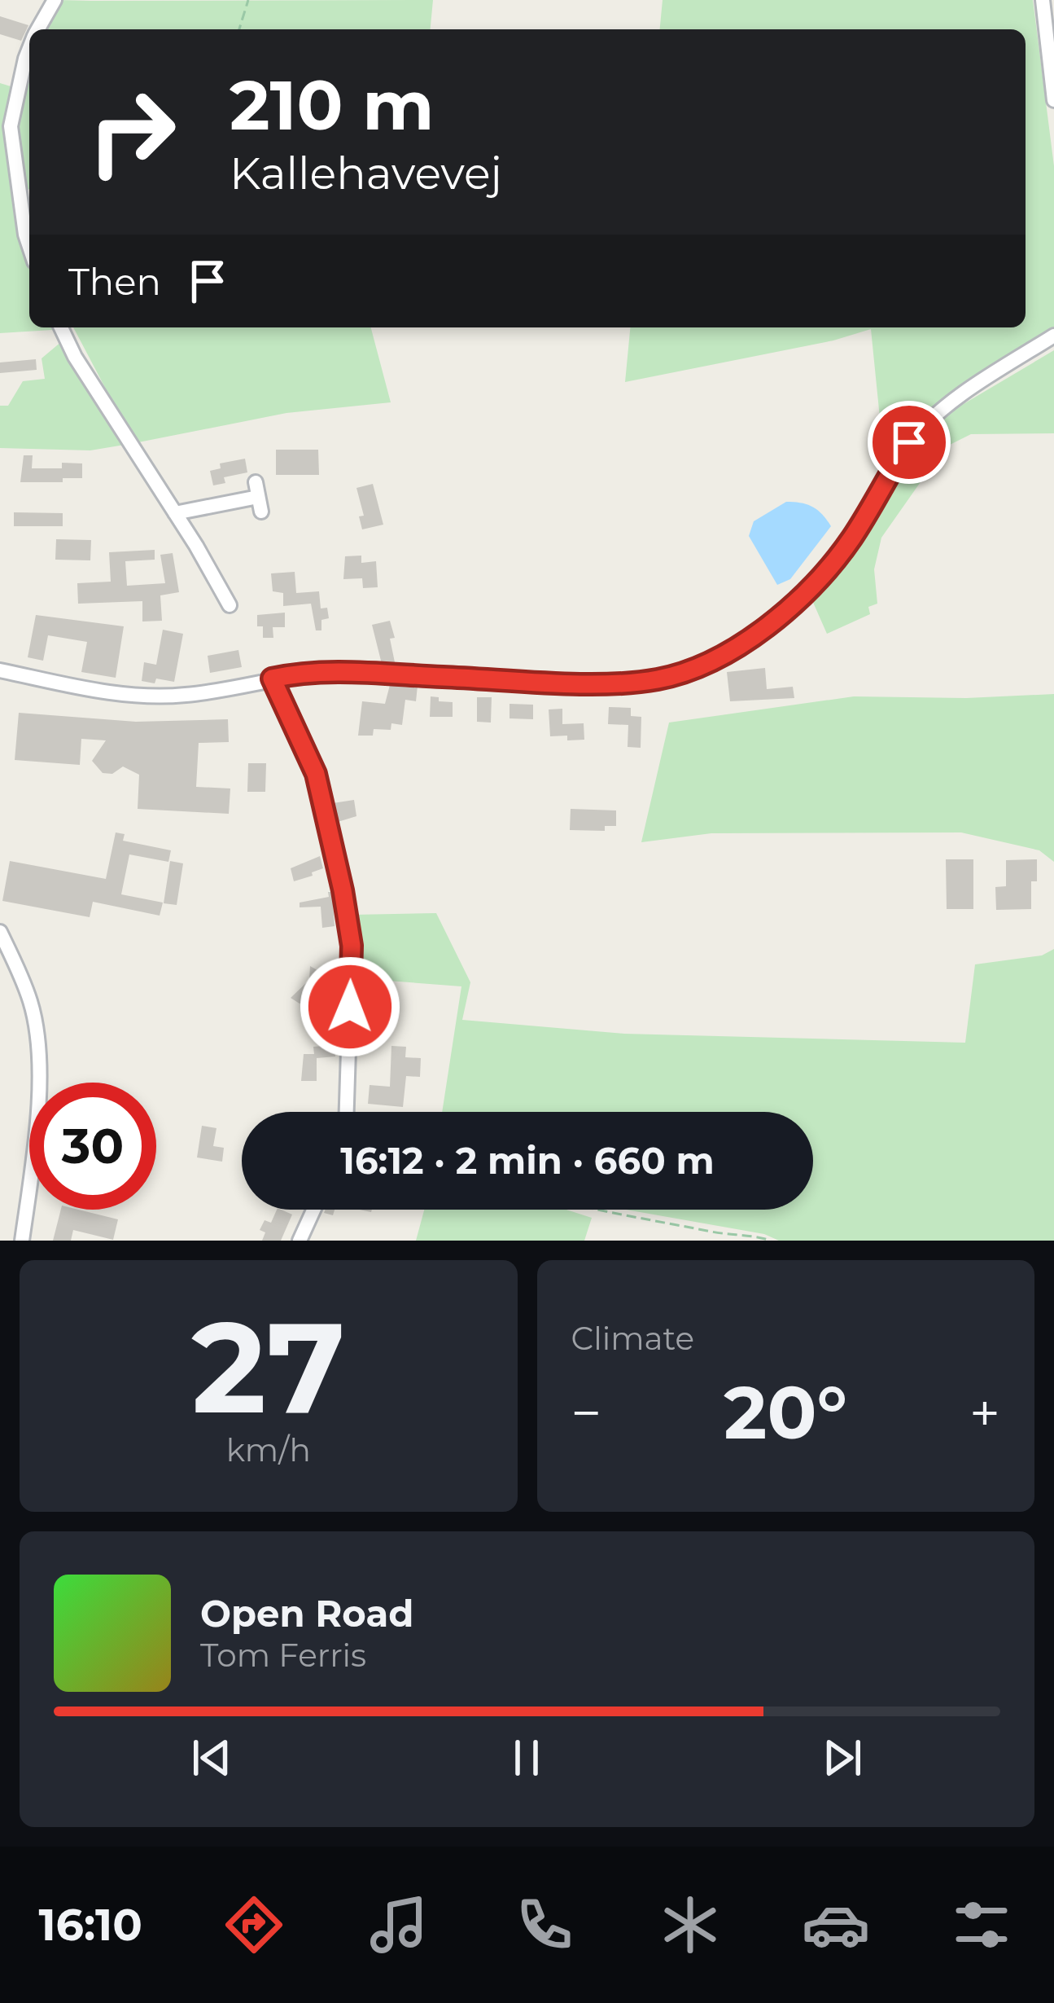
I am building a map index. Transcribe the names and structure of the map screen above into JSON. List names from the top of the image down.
{
  "page": {
    "turn": ["210 m", "Kallehavevej"],
    "then": "Then",
    "limit": "30",
    "trip": "16:12 · 2 min · 660 m",
    "tile": [
      ["27", "km/h"],
      "Climate"
    ],
    "heat": ["−", "20°", "+"],
    "song": ["Open Road", "Tom Ferris"],
    "tabs": "16:10"
  }
}
